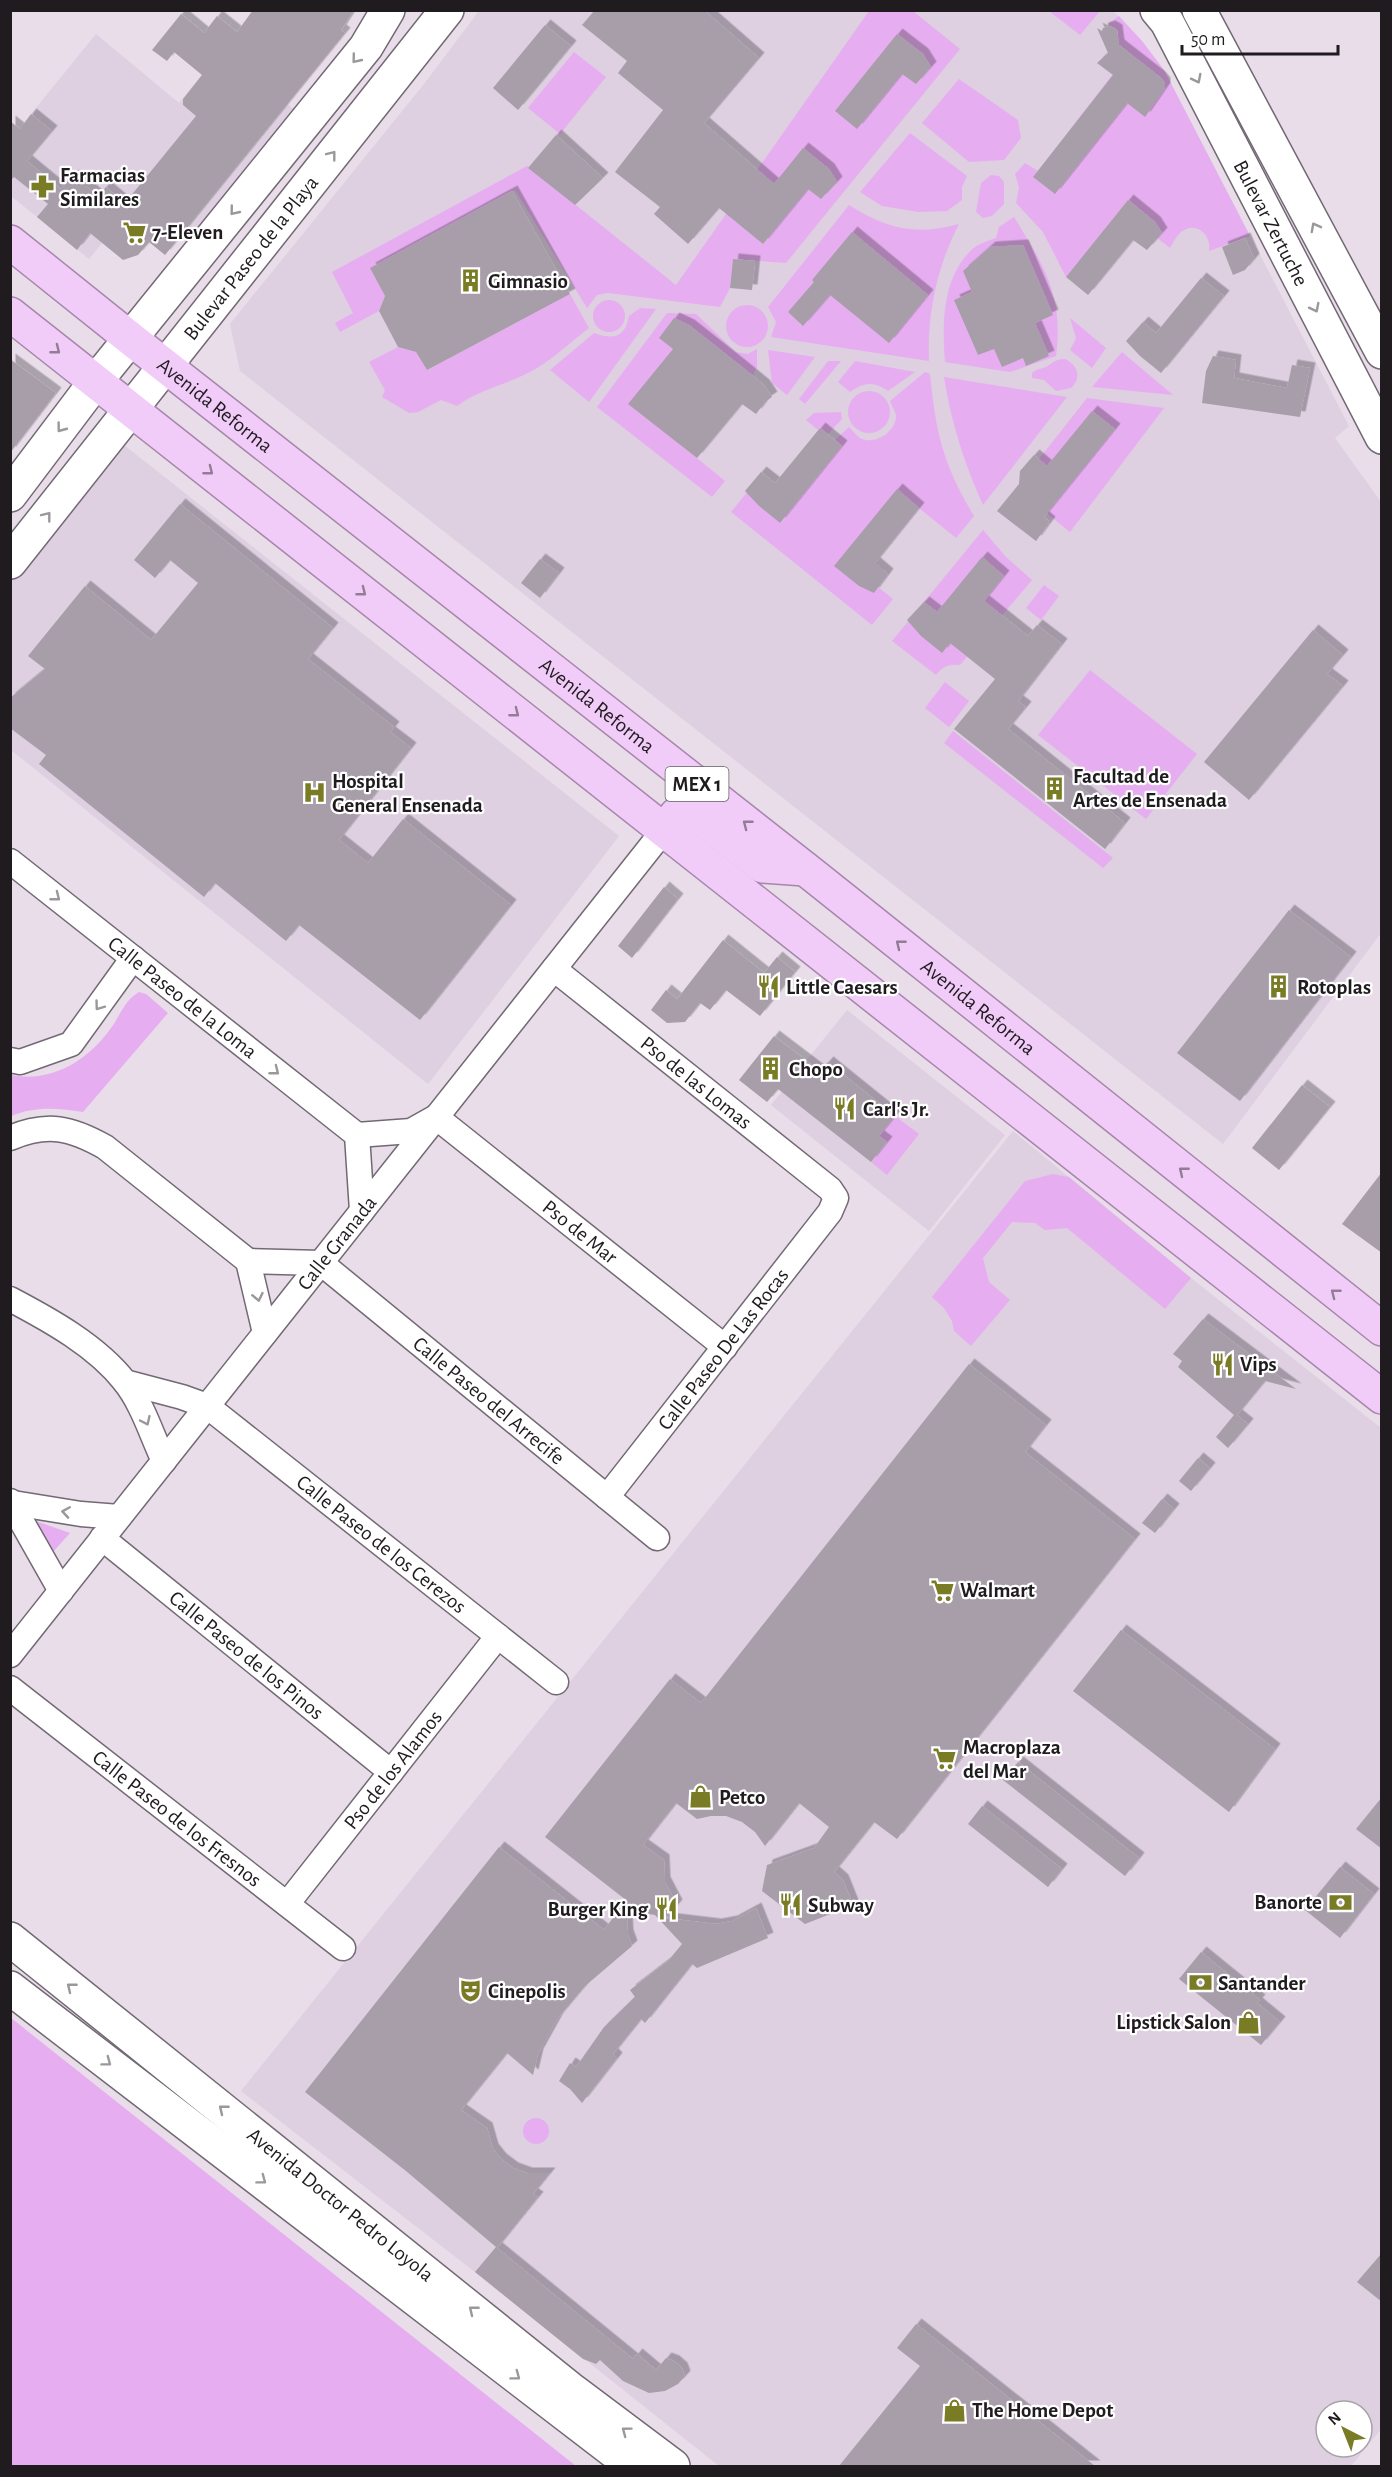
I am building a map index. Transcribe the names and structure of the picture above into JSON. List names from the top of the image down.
{
  "streets": {
    "highway": ["Avenida Reforma", "MEX 1"],
    "main road": ["Bulevar Zertuche", "Bulevar Paseo de la Playa", "Avenida Doctor Pedro Loyola"],
    "street": [
      "Calle Paseo de la Loma",
      "Pso de las Lomas",
      "Pso de Mar",
      "Calle Granada",
      "Calle Paseo De Las Rocas",
      "Calle Paseo del Arrecife",
      "Calle Paseo de los Cerezos",
      "Calle Paseo de los Pinos",
      "Pso de los Alamos",
      "Calle Paseo de los Fresnos"
    ]
  },
  "crossings": [
    ["Bulevar Paseo de la Playa", "Avenida Reforma"],
    ["Bulevar Paseo de la Playa", "MEX 1"],
    ["MEX 1", "Calle Granada"],
    ["Pso de las Lomas", "Calle Granada"],
    ["Pso de las Lomas", "Calle Paseo De Las Rocas"],
    ["Pso de Mar", "Calle Granada"],
    ["Pso de Mar", "Calle Paseo De Las Rocas"],
    ["Calle Granada", "Calle Paseo del Arrecife"],
    ["Calle Granada", "Calle Paseo de los Cerezos"],
    ["Calle Granada", "Calle Paseo de los Pinos"],
    ["Calle Paseo De Las Rocas", "Calle Paseo del Arrecife"],
    ["Calle Paseo de los Cerezos", "Pso de los Alamos"],
    ["Calle Paseo de los Pinos", "Pso de los Alamos"],
    ["Pso de los Alamos", "Calle Paseo de los Fresnos"]
  ],
  "places": {
    "pharmacy": ["Farmacias Similares"],
    "supermarket": ["7-Eleven", "Walmart", "Macroplaza del Mar"],
    "building": [
      "Gimnasio",
      "Facultad de Artes de Ensenada",
      "Rotoplas",
      "Chopo"
    ],
    "hospital": ["Hospital General Ensenada"],
    "restaurant": [
      "Little Caesars",
      "Carl's Jr.",
      "Vips",
      "Subway",
      "Burger King"
    ],
    "shop": ["Petco", "Lipstick Salon", "The Home Depot"],
    "bank": ["Banorte", "Santander"],
    "theatre": ["Cinepolis"]
  },
  "scale_bar": "50 m",
  "north": "top left"
}
